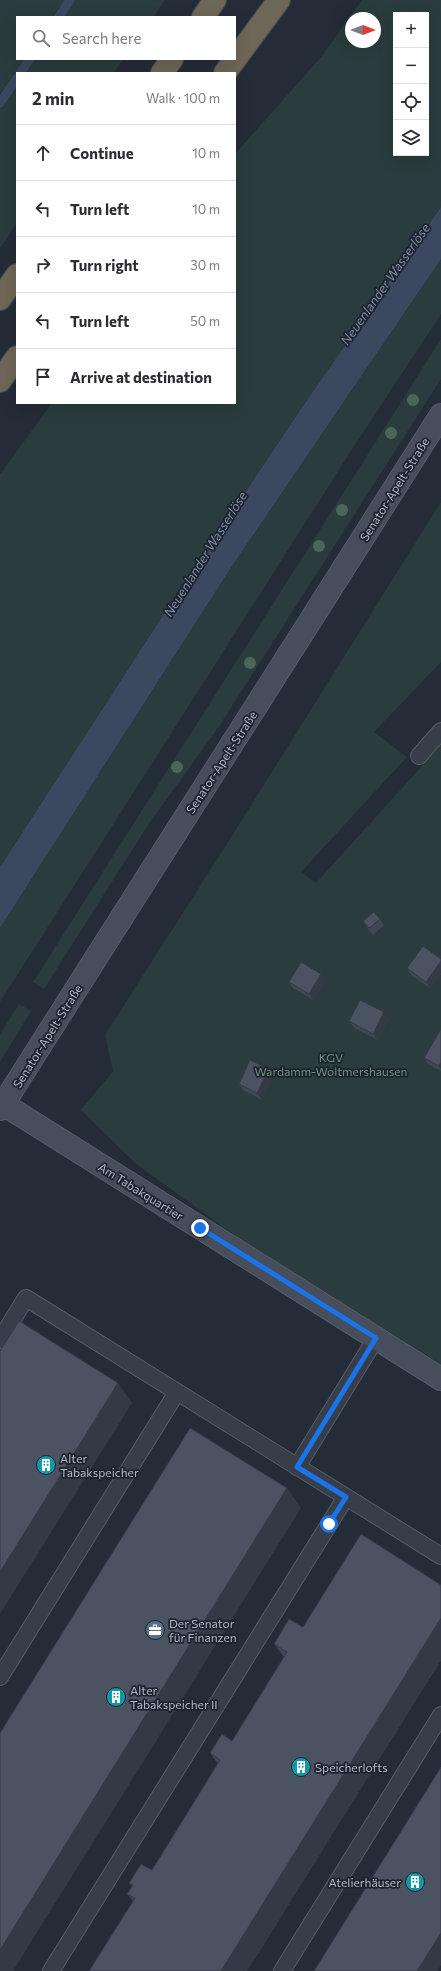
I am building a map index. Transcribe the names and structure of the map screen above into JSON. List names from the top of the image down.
{
  "streets": {
    "street": ["Senator-Apelt-Straße", "Am Tabakquartier"]
  },
  "crossings": [
    ["Senator-Apelt-Straße", "Am Tabakquartier"]
  ],
  "water": ["Neuenlander Wasserlöse"],
  "parks": ["KGV Wardamm-Woltmershausen"],
  "places": {
    "building": [
      "Alter Tabakspeicher",
      "Alter Tabakspeicher II",
      "Speicherlofts",
      "Atelierhäuser"
    ],
    "office": ["Der Senator für Finanzen"]
  },
  "north": "right",
  "page": {
    "map_buttons": ["+", "−"],
    "search": "Search here",
    "heading": ["2 min", "Walk · 100 m"],
    "list": [
      ["Continue", "10 m"],
      ["Turn left", "10 m"],
      ["Turn right", "30 m"],
      ["Turn left", "50 m"],
      "Arrive at destination"
    ]
  }
}
